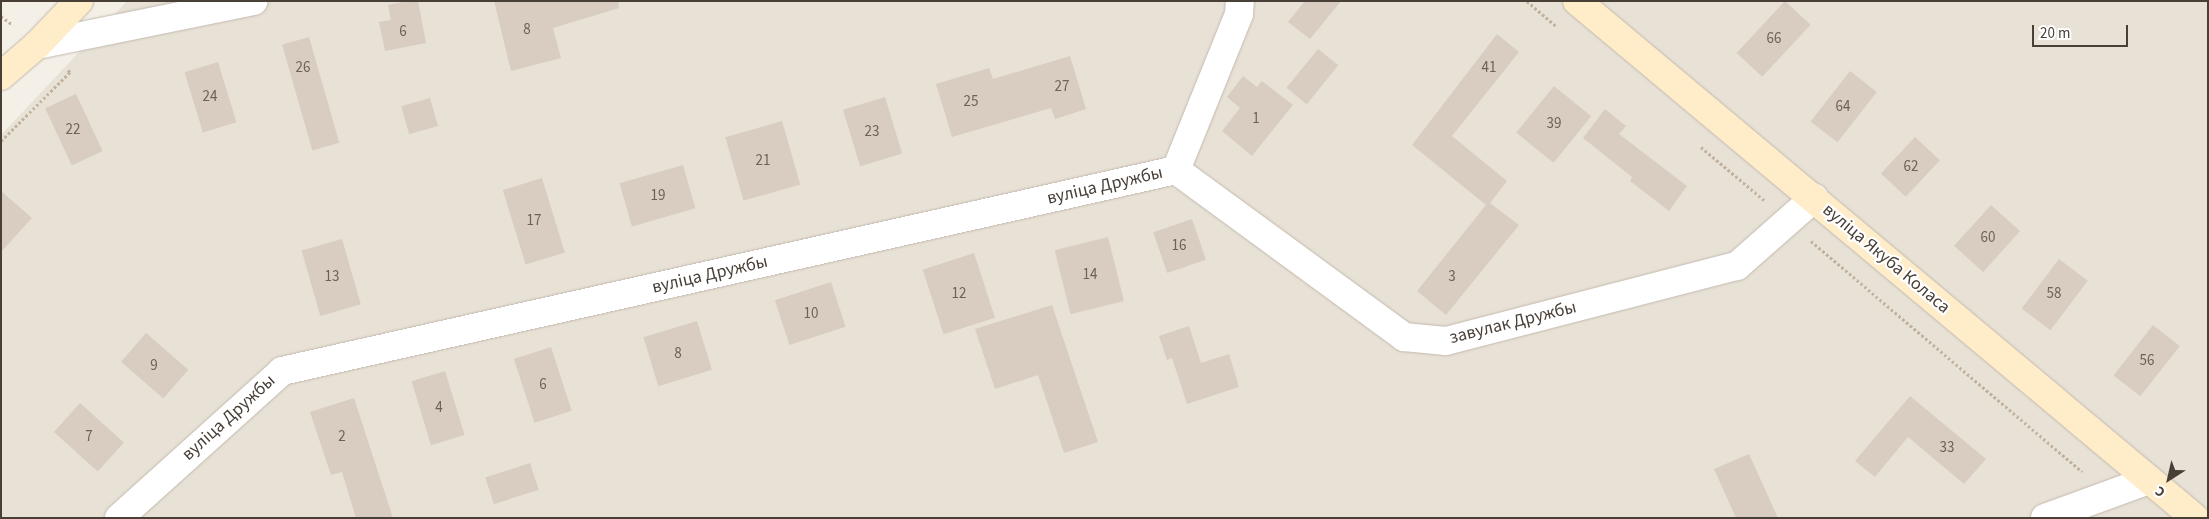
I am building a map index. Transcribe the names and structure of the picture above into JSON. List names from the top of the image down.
{
  "streets": {
    "main road": ["вуліца Якуба Коласа"],
    "street": ["вуліца Дружбы", "завулак Дружбы"]
  },
  "crossings": [
    ["вуліца Дружбы", "завулак Дружбы"],
    ["вуліца Якуба Коласа", "завулак Дружбы"]
  ],
  "house_numbers": [
    "8",
    "6",
    "66",
    "26",
    "41",
    "27",
    "24",
    "25",
    "64",
    "1",
    "39",
    "22",
    "23",
    "21",
    "62",
    "19",
    "17",
    "60",
    "16",
    "14",
    "13",
    "3",
    "12",
    "58",
    "10",
    "8",
    "56",
    "9",
    "6",
    "4",
    "7",
    "2",
    "33"
  ],
  "scale_bar": "20 m",
  "north": "bottom left"
}
